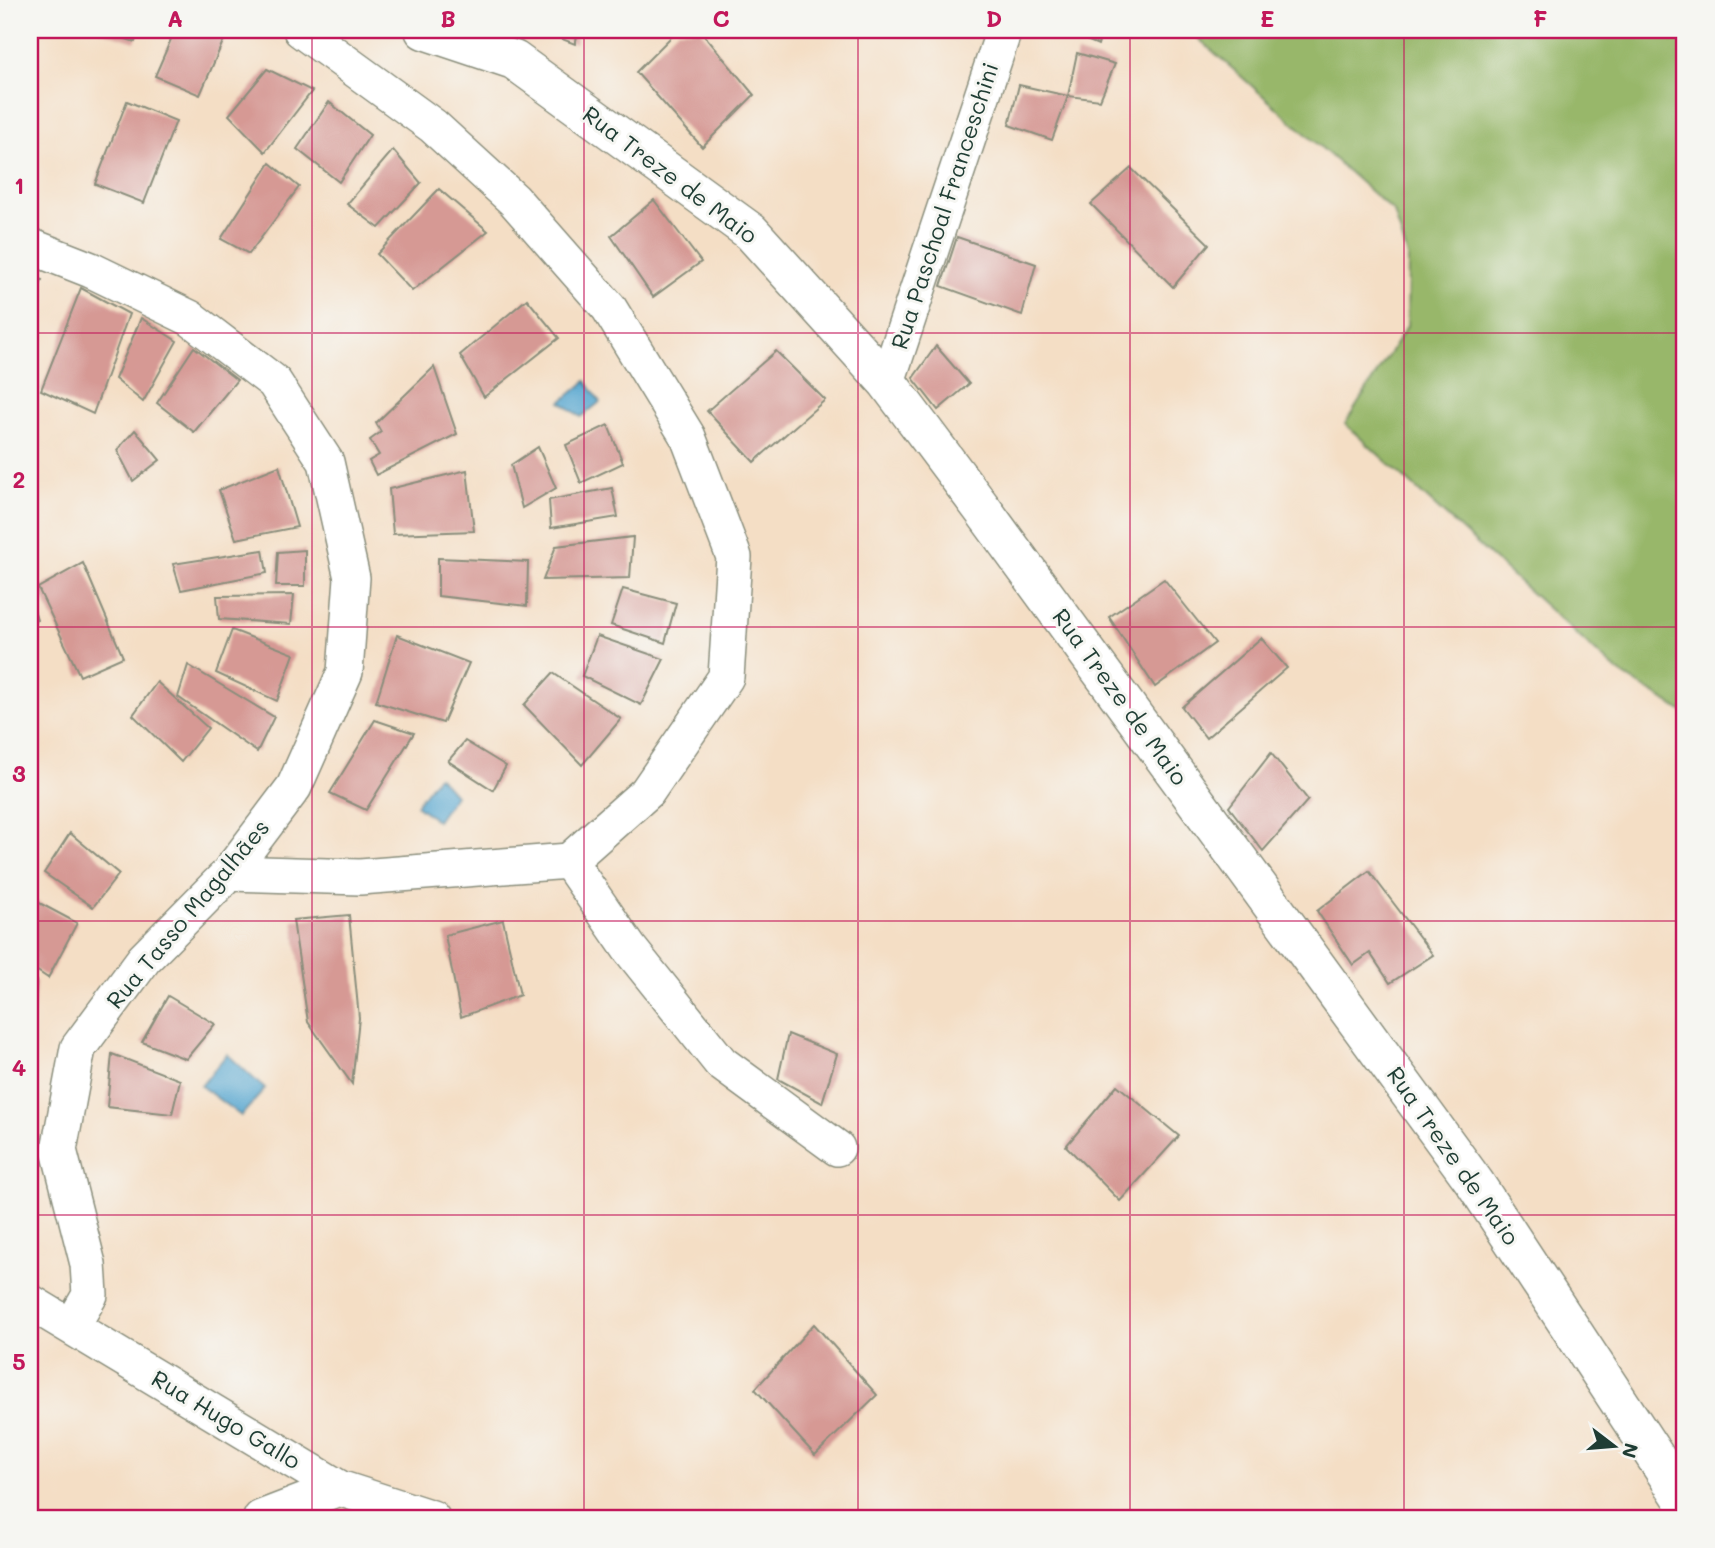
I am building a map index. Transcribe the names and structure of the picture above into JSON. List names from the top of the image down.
{
  "streets": {
    "street": [
      "Rua Treze de Maio",
      "Rua Paschoal Franceschini",
      "Rua Tasso Magalhães",
      "Rua Hugo Gallo"
    ]
  },
  "crossings": [
    ["Rua Treze de Maio", "Rua Paschoal Franceschini"],
    ["Rua Tasso Magalhães", "Rua Hugo Gallo"]
  ],
  "north": "right",
  "grid": {
    "columns": [
      "A",
      "B",
      "C",
      "D",
      "E",
      "F"
    ],
    "rows": [
      "1",
      "2",
      "3",
      "4",
      "5"
    ]
  }
}
